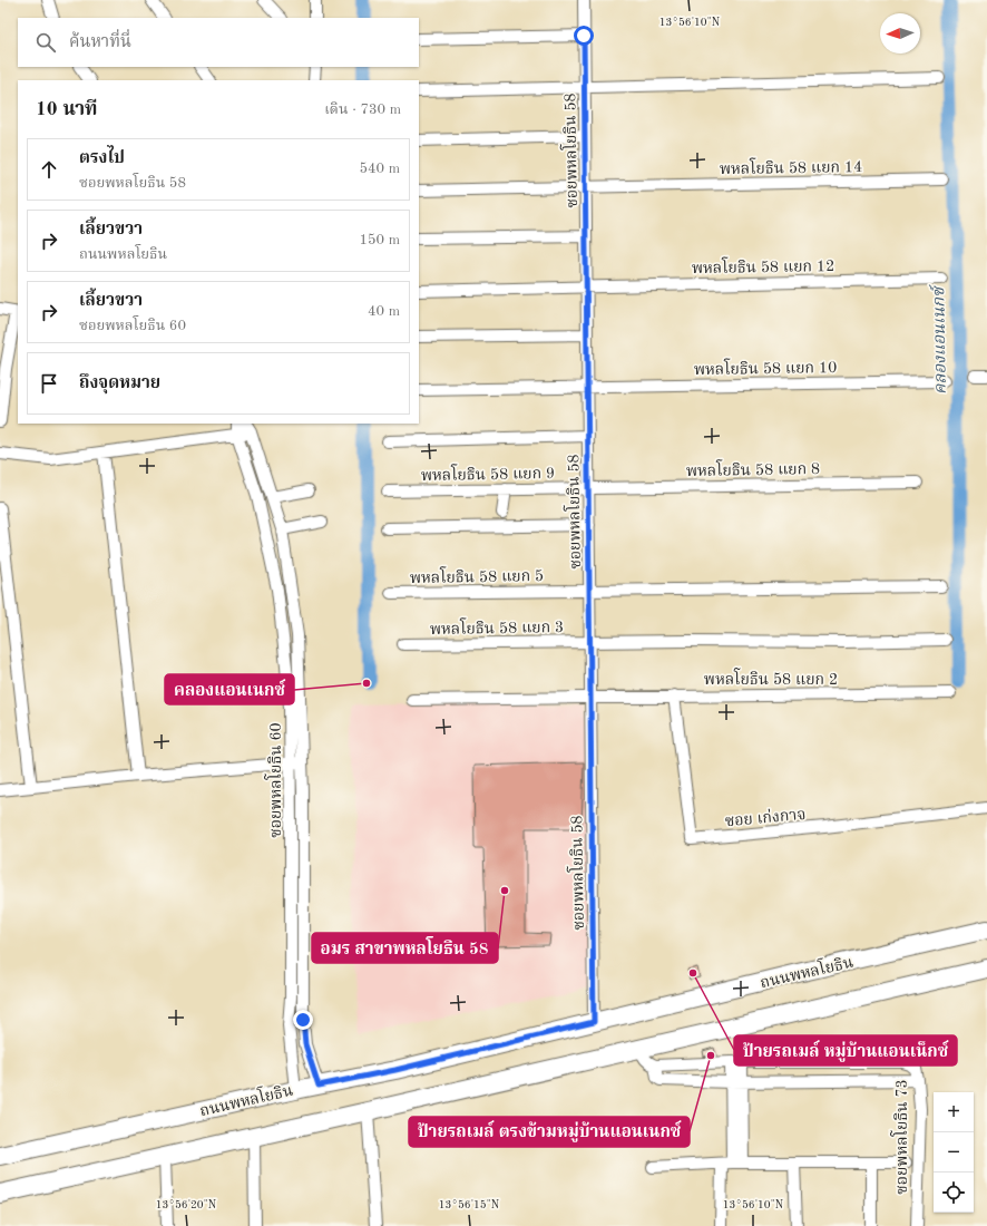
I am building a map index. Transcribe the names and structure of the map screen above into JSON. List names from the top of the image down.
{
  "streets": {
    "main road": ["ถนนพหลโยธิน"],
    "street": [
      "ซอยพหลโยธิน 58",
      "พหลโยธิน 58 แยก 14",
      "พหลโยธิน 58 แยก 12",
      "พหลโยธิน 58 แยก 10",
      "พหลโยธิน 58 แยก 8",
      "พหลโยธิน 58 แยก 9",
      "พหลโยธิน 58 แยก 5",
      "พหลโยธิน 58 แยก 3",
      "พหลโยธิน 58 แยก 2",
      "ซอยพหลโยธิน 60",
      "ซอย เก่งกาจ",
      "ซอยพหลโยธิน 73"
    ]
  },
  "crossings": [
    ["ซอยพหลโยธิน 58", "พหลโยธิน 58 แยก 14"],
    ["ซอยพหลโยธิน 58", "พหลโยธิน 58 แยก 12"],
    ["ซอยพหลโยธิน 58", "พหลโยธิน 58 แยก 10"],
    ["ซอยพหลโยธิน 58", "พหลโยธิน 58 แยก 8"],
    ["ซอยพหลโยธิน 58", "พหลโยธิน 58 แยก 9"],
    ["ซอยพหลโยธิน 58", "พหลโยธิน 58 แยก 5"],
    ["ซอยพหลโยธิน 58", "พหลโยธิน 58 แยก 3"],
    ["ซอยพหลโยธิน 58", "พหลโยธิน 58 แยก 2"],
    ["ซอยพหลโยธิน 58", "ถนนพหลโยธิน"],
    ["พหลโยธิน 58 แยก 8", "พหลโยธิน 58 แยก 9"],
    ["พหลโยธิน 58 แยก 2", "ซอย เก่งกาจ"],
    ["ซอยพหลโยธิน 60", "ถนนพหลโยธิน"]
  ],
  "water": ["คลองแอนเนกซ์"],
  "places": [
    "คลองแอนเนกซ์",
    "อมร สาขาพหลโยธิน 58",
    "ป้ายรถเมล์ หมู่บ้านแอนเน็กซ์",
    "ป้ายรถเมล์ ตรงข้ามหมู่บ้านแอนเนกซ์"
  ],
  "north": "left",
  "page": {
    "search": "ค้นหาที่นี่",
    "heading": ["10 นาที", "เดิน · 730 m"],
    "list": [
      ["ตรงไป", "ซอยพหลโยธิน 58", "540 m"],
      ["เลี้ยวขวา", "ถนนพหลโยธิน", "150 m"],
      ["เลี้ยวขวา", "ซอยพหลโยธิน 60", "40 m"],
      "ถึงจุดหมาย"
    ],
    "map_buttons": ["+", "−"]
  },
  "coordinates": ["13°56'10\"N", "13°56'20\"N", "13°56'15\"N"]
}
